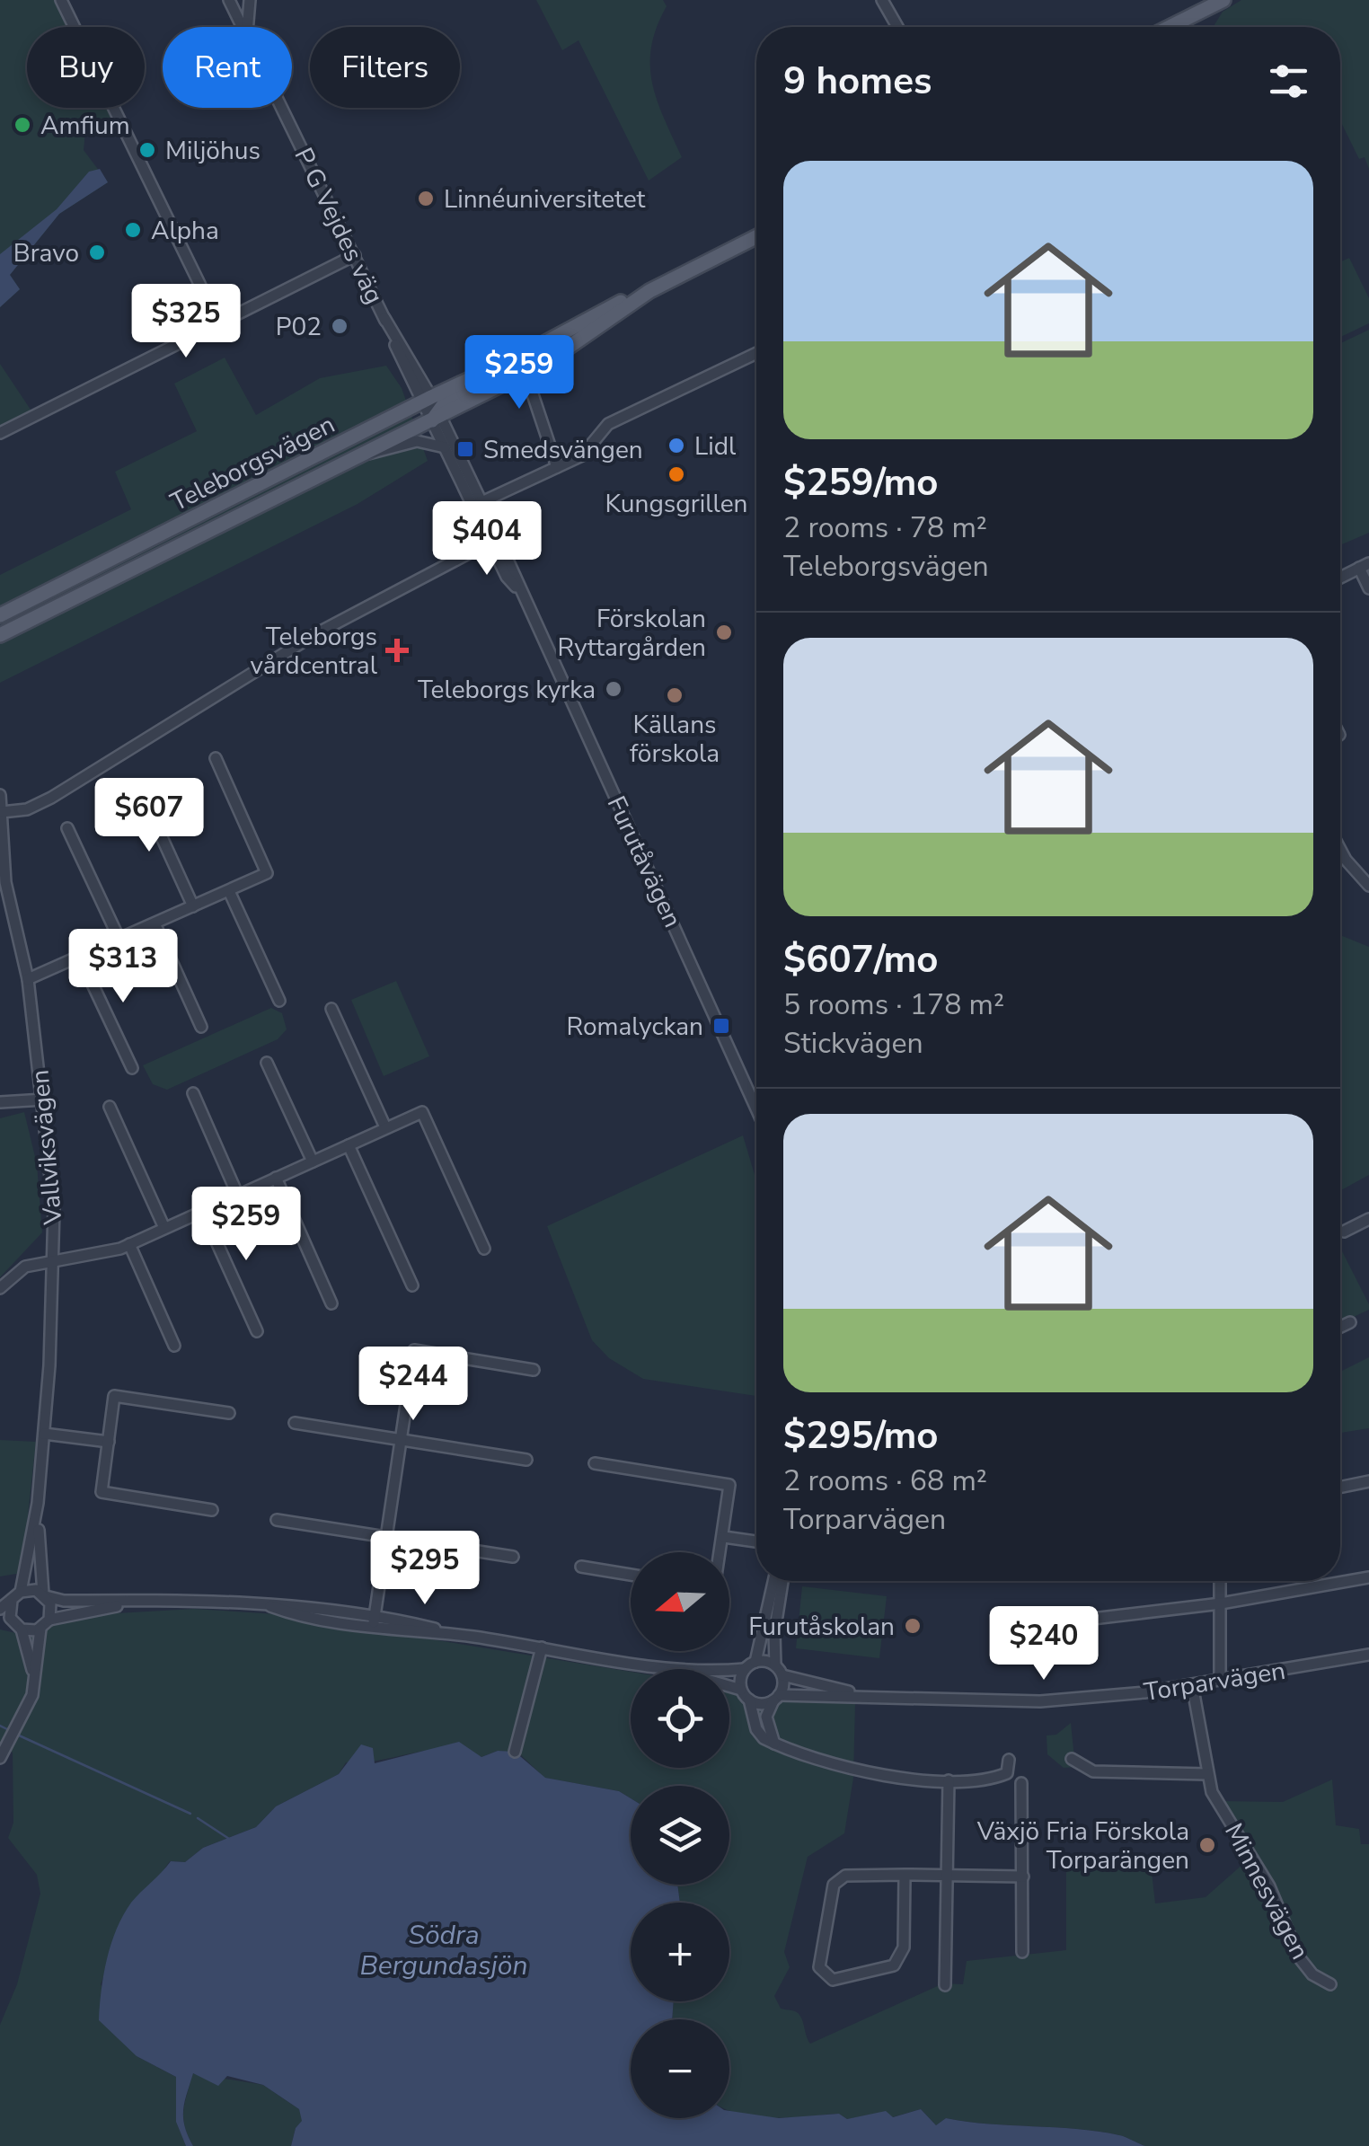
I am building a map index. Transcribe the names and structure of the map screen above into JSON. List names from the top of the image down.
{
  "streets": {
    "main road": ["Teleborgsvägen"],
    "street": [
      "P G Vejdes väg",
      "Furutåvägen",
      "Vallviksvägen",
      "Torparvägen",
      "Minnesvägen"
    ]
  },
  "crossings": [
    ["P G Vejdes väg", "Teleborgsvägen"],
    ["P G Vejdes väg", "Furutåvägen"],
    ["Teleborgsvägen", "Furutåvägen"],
    ["Torparvägen", "Minnesvägen"]
  ],
  "water": ["Södra Bergundasjön"],
  "places": {
    "other": [
      "Amfium",
      "Miljöhus",
      "Linnéuniversitetet",
      "Alpha",
      "Bravo",
      "P02",
      "Lidl",
      "Kungsgrillen",
      "Förskolan Ryttargården",
      "Teleborgs kyrka",
      "Källans förskola",
      "Furutåskolan",
      "Växjö Fria Förskola Torparängen"
    ],
    "transit": ["Smedsvängen", "Romalyckan"],
    "health": ["Teleborgs vårdcentral"]
  },
  "north": "left",
  "page": {
    "chip": ["Buy", "Rent", "Filters"],
    "heading": "9 homes",
    "list": [
      {
        "name": "$259/mo",
        "note": "2 rooms · 78 m² · Teleborgsvägen"
      },
      {
        "name": "$607/mo",
        "note": "5 rooms · 178 m² · Stickvägen"
      },
      {
        "name": "$295/mo",
        "note": "2 rooms · 68 m² · Torparvägen"
      }
    ],
    "price": [
      "$325",
      "$259",
      "$404",
      "$607",
      "$313",
      "$259",
      "$244",
      "$295",
      "$240"
    ],
    "map_buttons": ["+", "−"]
  }
}
